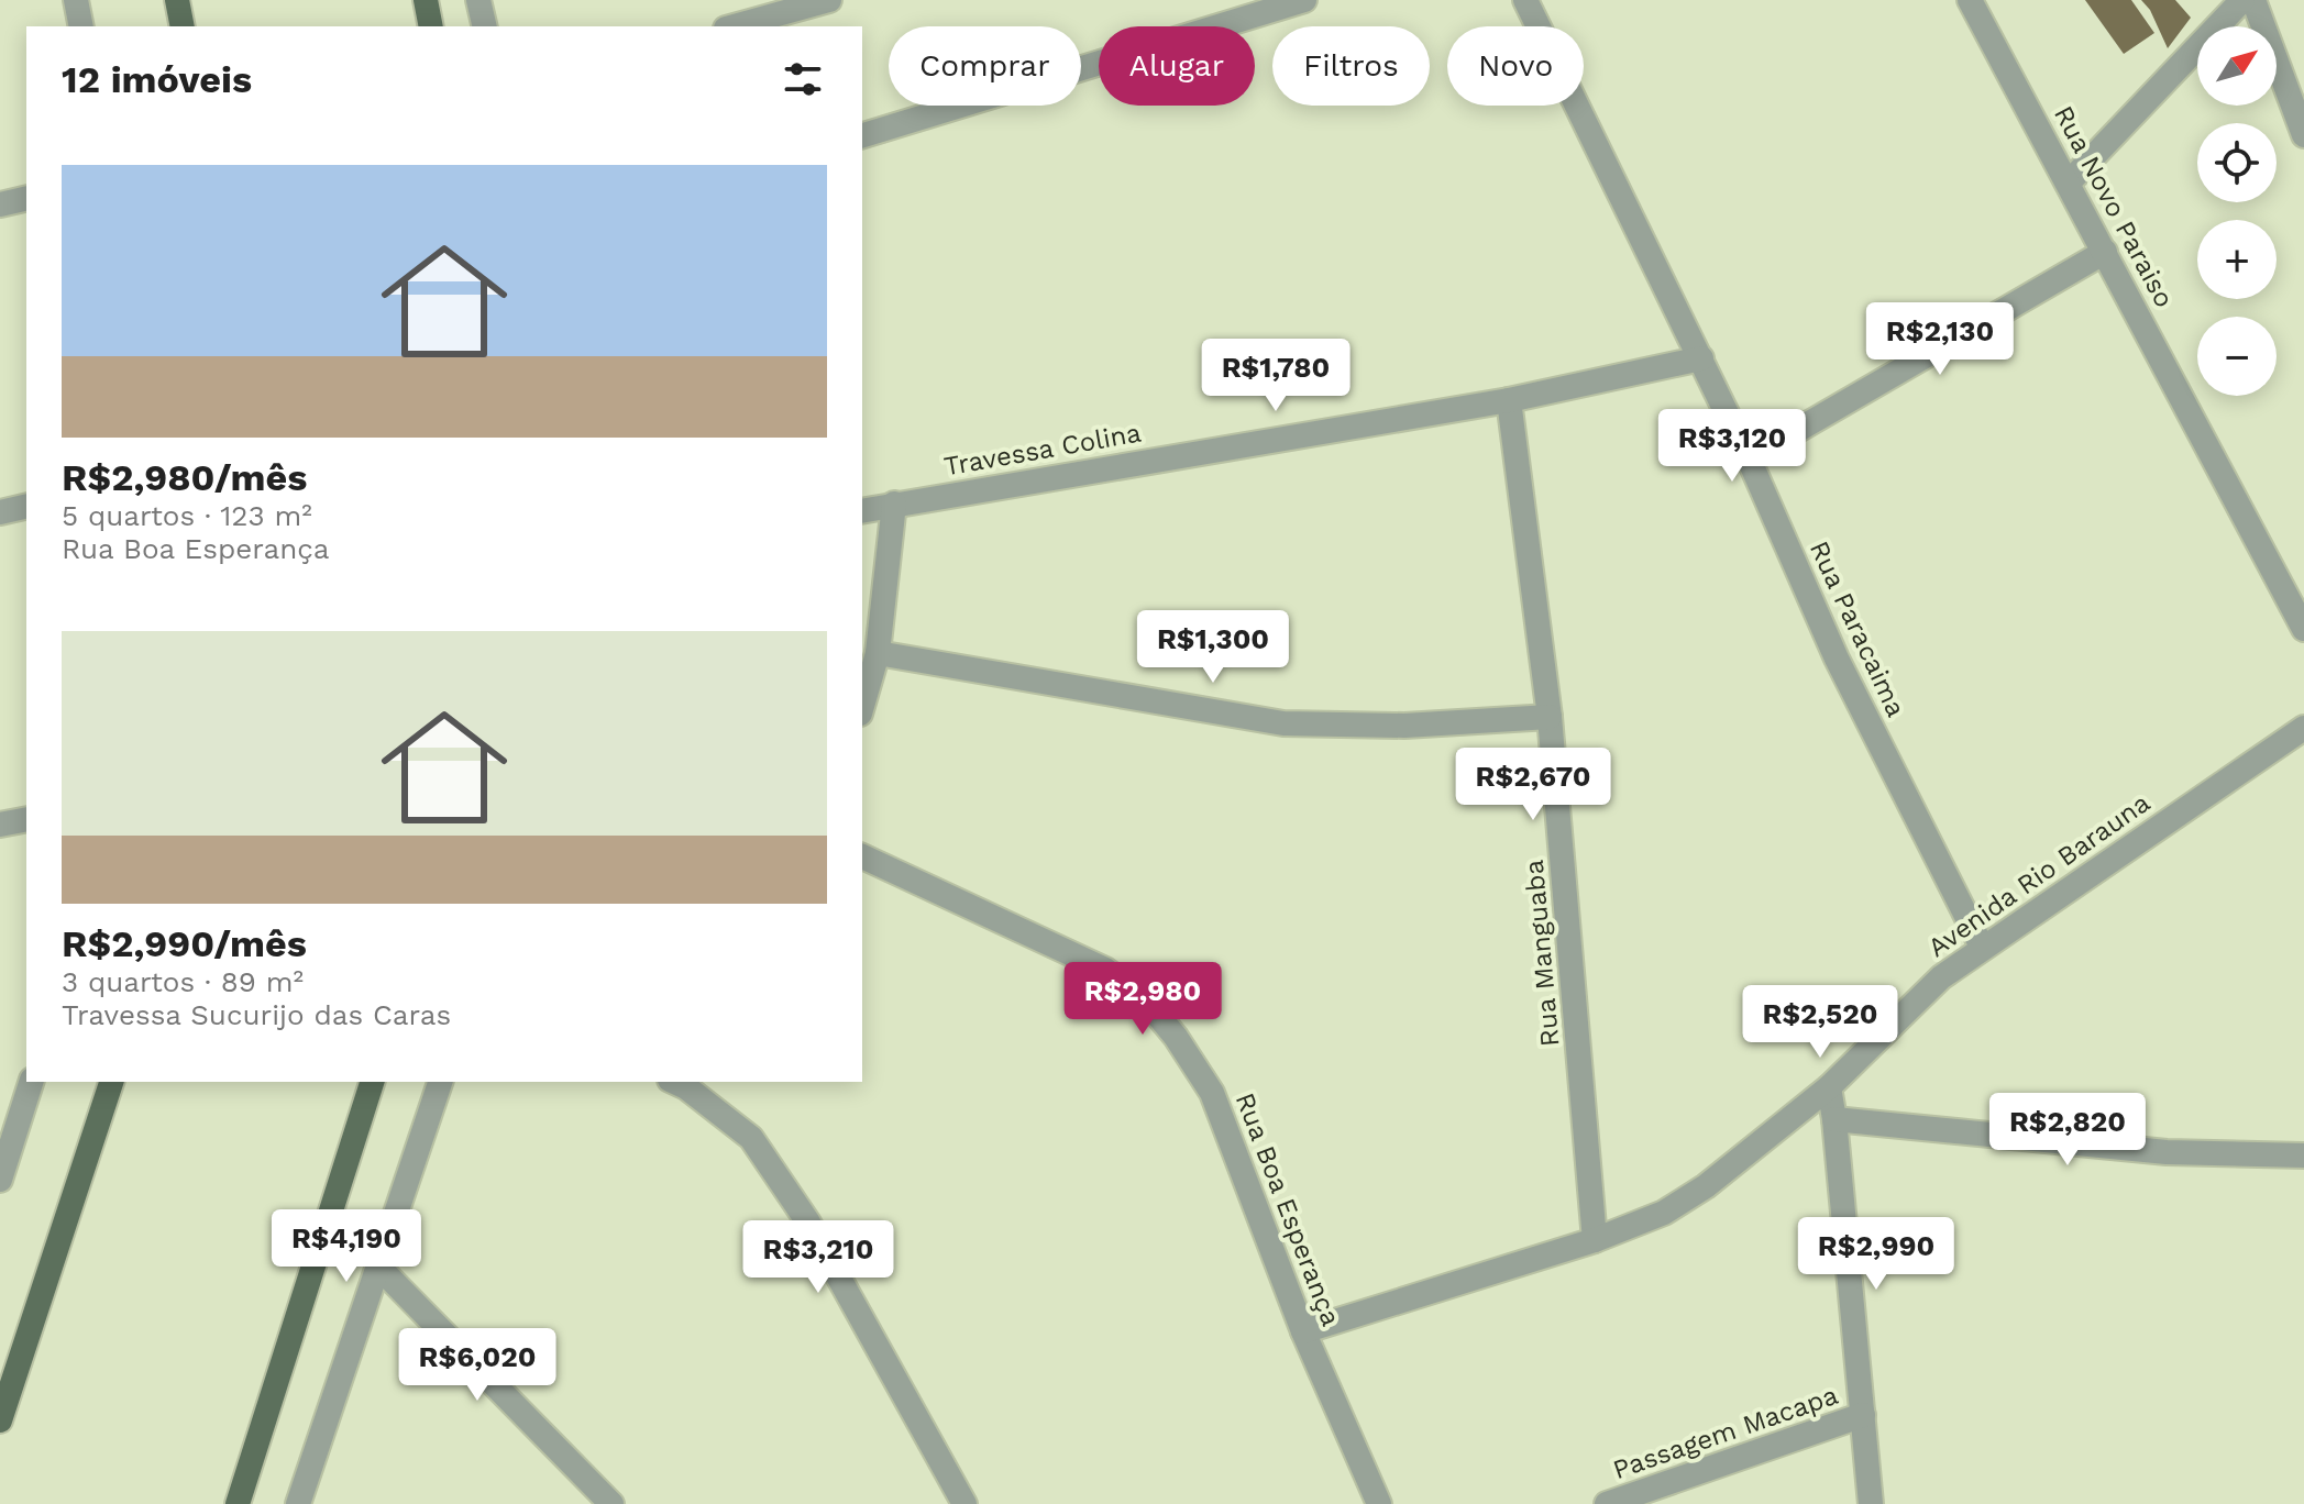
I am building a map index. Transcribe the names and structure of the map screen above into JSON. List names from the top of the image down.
{
  "streets": {
    "street": [
      "Rua Novo Paraiso",
      "Travessa Colina",
      "Rua Paracaima",
      "Avenida Rio Barauna",
      "Rua Manguaba",
      "Rua Boa Esperança",
      "Passagem Macapa"
    ]
  },
  "crossings": [
    ["Travessa Colina", "Rua Paracaima"],
    ["Travessa Colina", "Rua Manguaba"],
    ["Rua Paracaima", "Avenida Rio Barauna"],
    ["Avenida Rio Barauna", "Rua Manguaba"],
    ["Avenida Rio Barauna", "Rua Boa Esperança"]
  ],
  "north": "top right",
  "page": {
    "map_buttons": ["+", "−"],
    "chip": [
      "Comprar",
      "Alugar",
      "Filtros",
      "Novo"
    ],
    "heading": "12 imóveis",
    "list": [
      {
        "name": "R$2,980/mês",
        "note": "5 quartos · 123 m² · Rua Boa Esperança"
      },
      {
        "name": "R$2,990/mês",
        "note": "3 quartos · 89 m² · Travessa Sucurijo das Caras"
      }
    ],
    "price": [
      "R$2,130",
      "R$1,780",
      "R$3,120",
      "R$1,300",
      "R$2,670",
      "R$2,980",
      "R$2,520",
      "R$2,820",
      "R$4,190",
      "R$2,990",
      "R$3,210",
      "R$6,020"
    ]
  }
}
